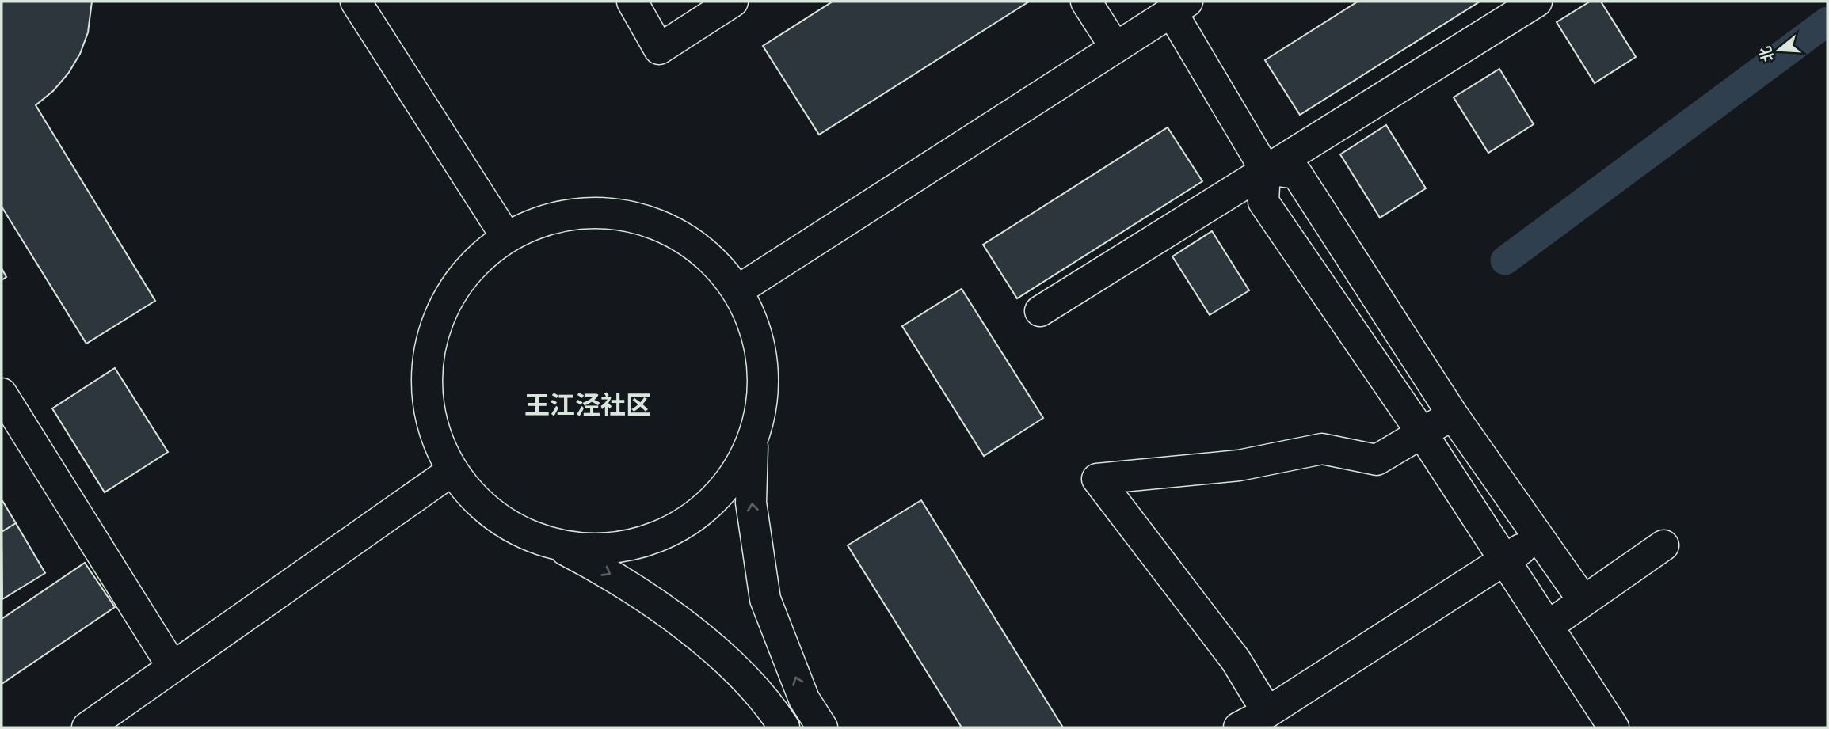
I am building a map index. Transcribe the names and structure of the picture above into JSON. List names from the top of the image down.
{
  "districts": ["王江泾社区"],
  "north": "left"
}
